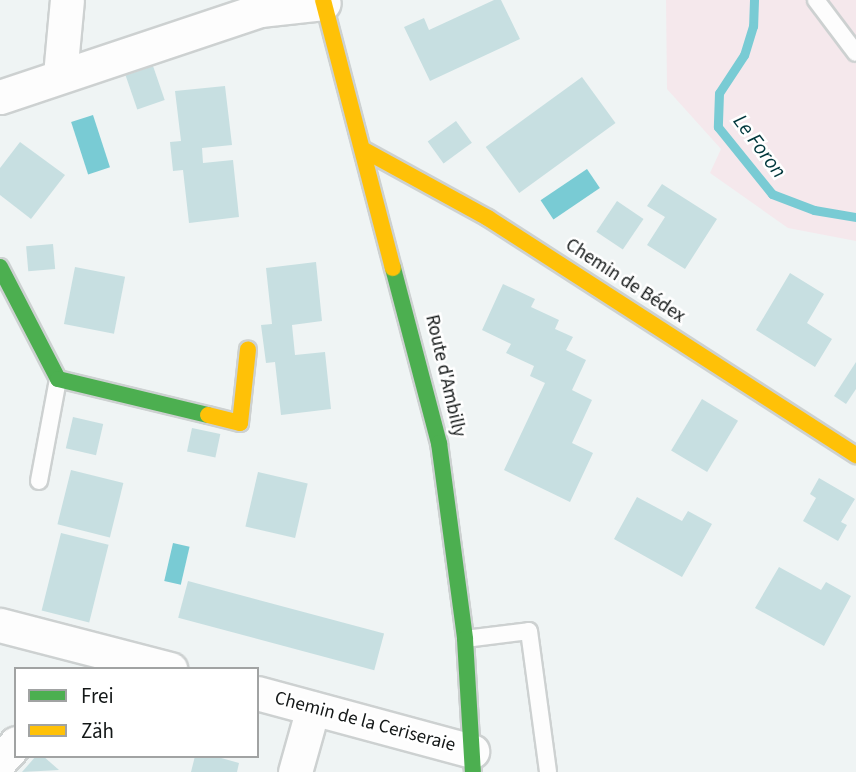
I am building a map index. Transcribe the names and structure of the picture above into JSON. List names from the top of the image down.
{
  "streets": {
    "street": ["Chemin de Bédex", "Route d'Ambilly", "Chemin de la Ceriseraie"]
  },
  "crossings": [
    ["Chemin de Bédex", "Route d'Ambilly"],
    ["Route d'Ambilly", "Chemin de la Ceriseraie"]
  ],
  "water": ["Le Foron"],
  "legend": ["Frei", "Zäh"]
}
